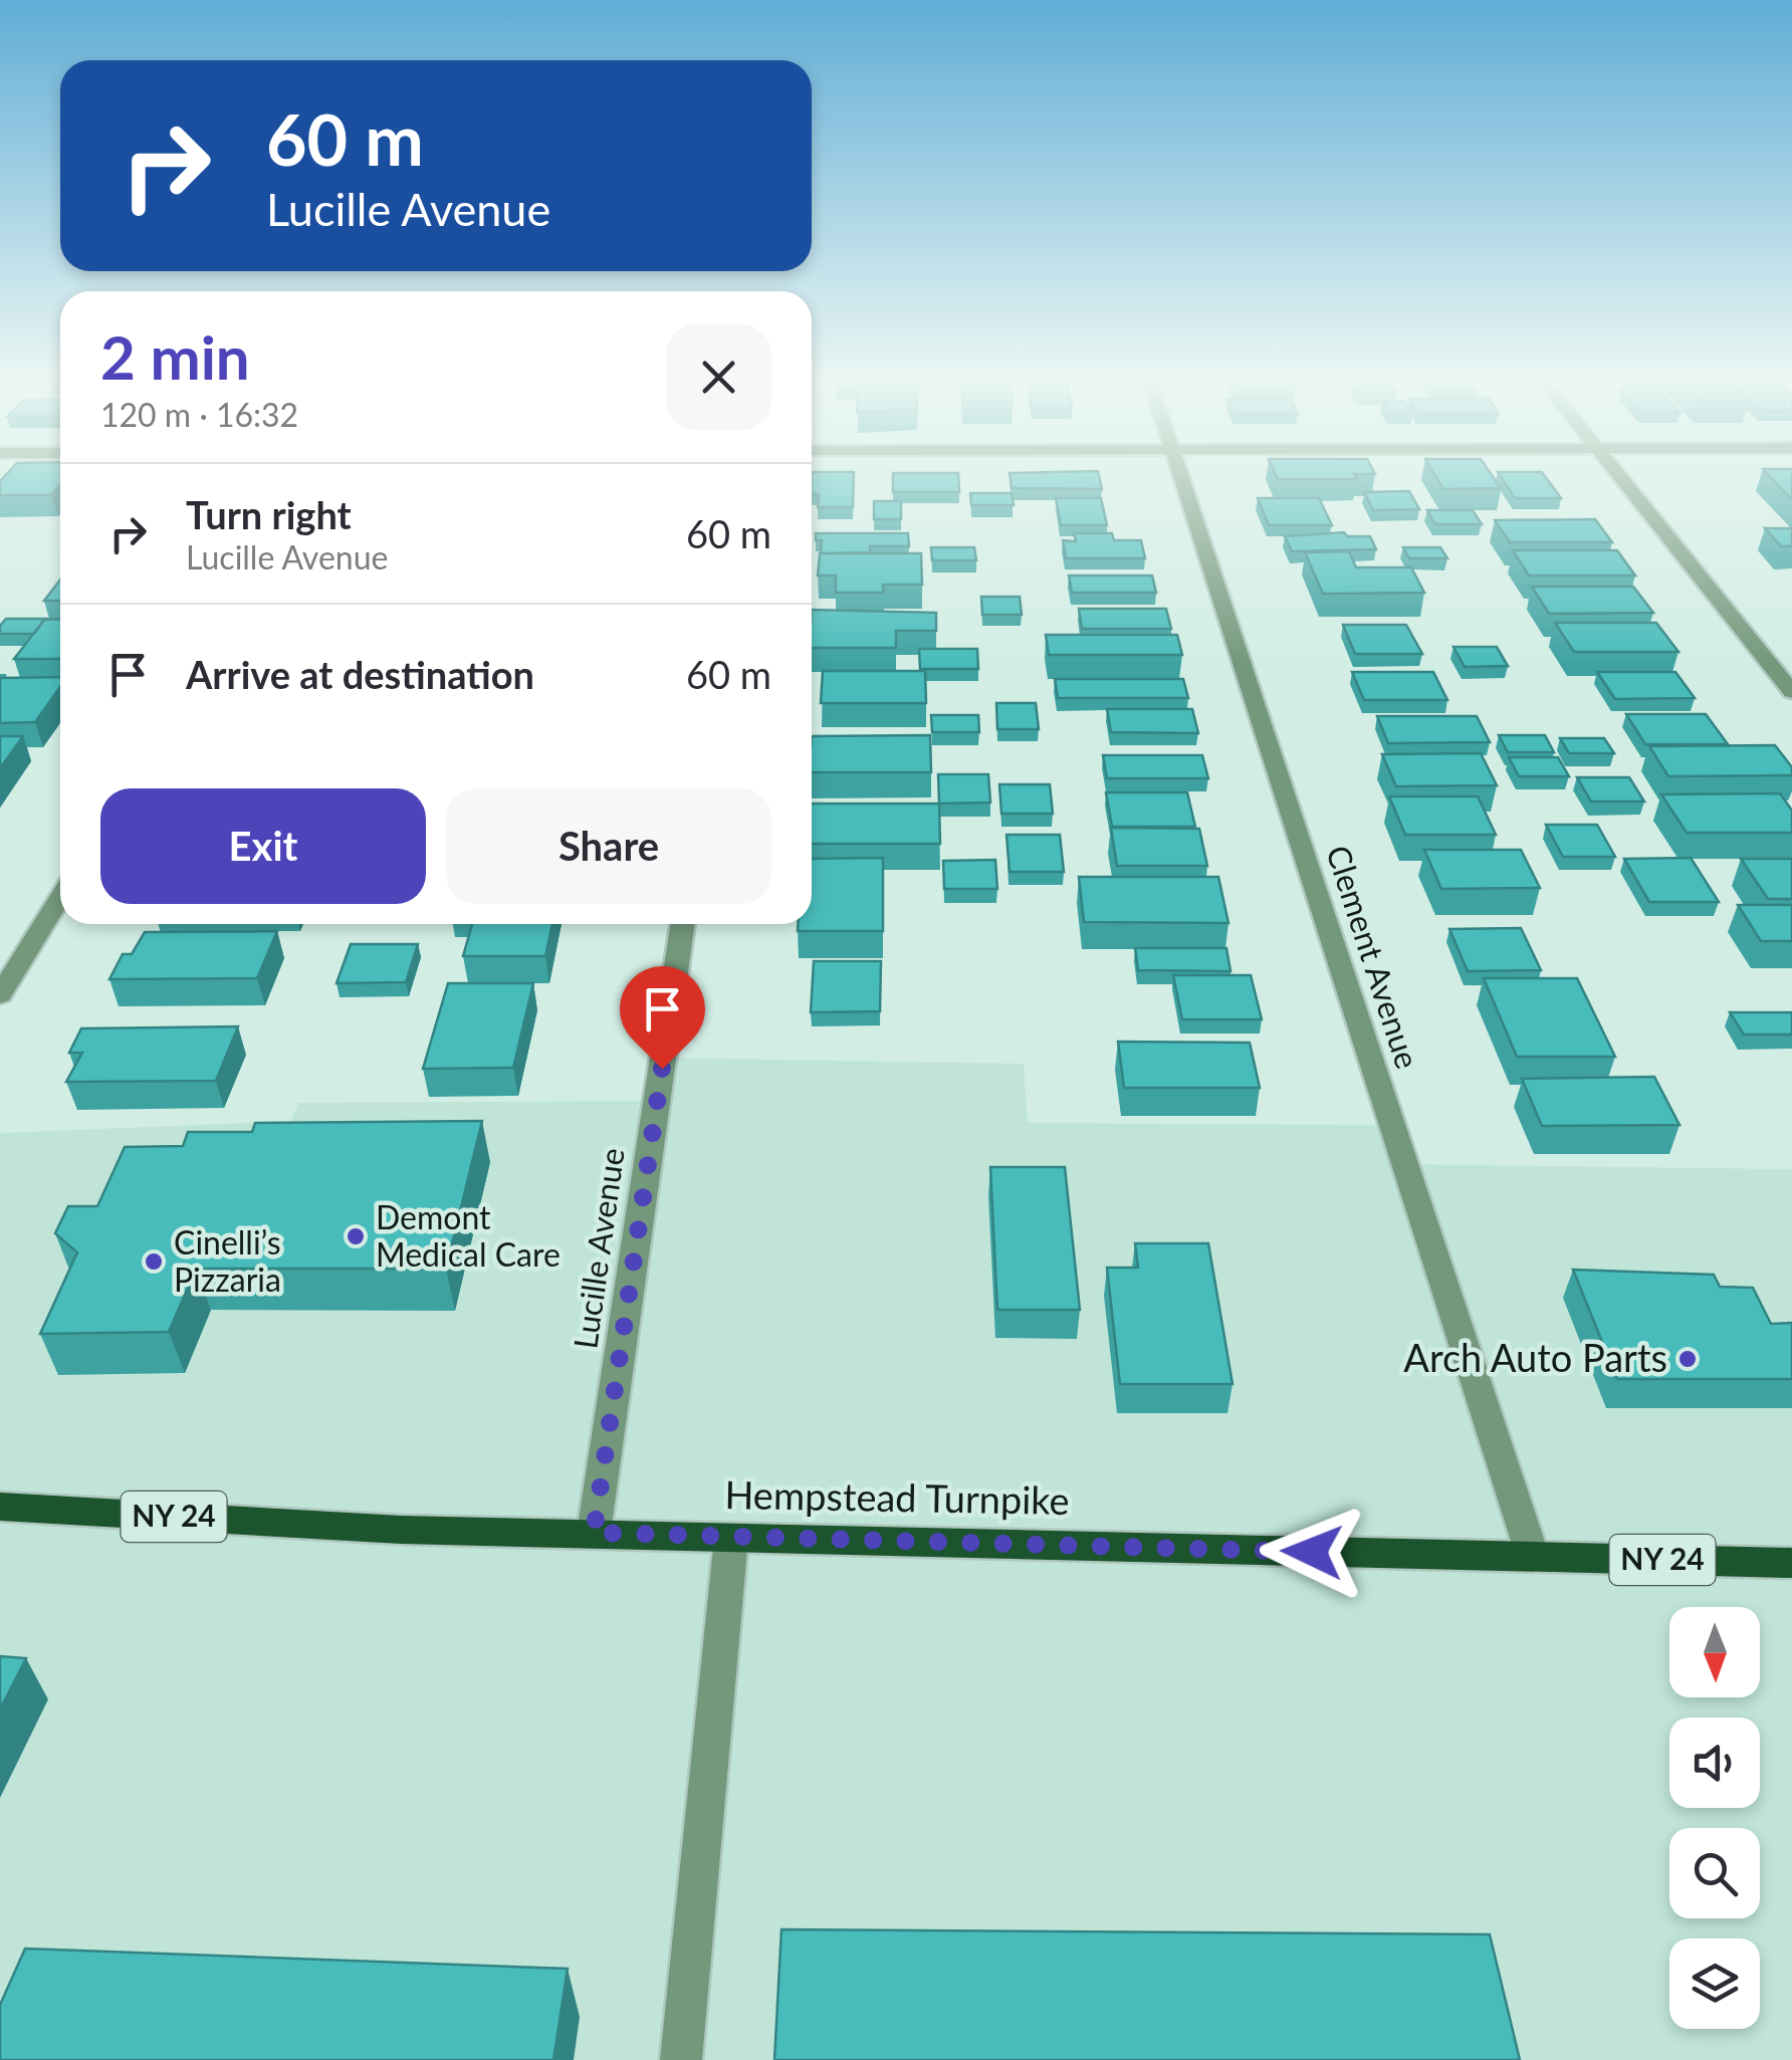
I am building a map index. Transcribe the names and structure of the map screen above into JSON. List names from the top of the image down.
{
  "streets": {
    "main road": ["Hempstead Turnpike", "NY 24"],
    "street": ["Clement Avenue", "Lucille Avenue"]
  },
  "crossings": [
    ["Clement Avenue", "Hempstead Turnpike"],
    ["Lucille Avenue", "Hempstead Turnpike"]
  ],
  "places": ["Demont Medical Care", "Cinelli’s Pizzaria", "Arch Auto Parts"],
  "north": "bottom",
  "page": {
    "turn": ["60 m", "Lucille Avenue"],
    "heading": ["2 min", "120 m · 16:32"],
    "list": [
      {
        "name": "Turn right",
        "note": "Lucille Avenue",
        "value": "60 m"
      },
      {
        "name": "Arrive at destination",
        "value": "60 m"
      }
    ],
    "buttons": ["Exit", "Share"]
  }
}
